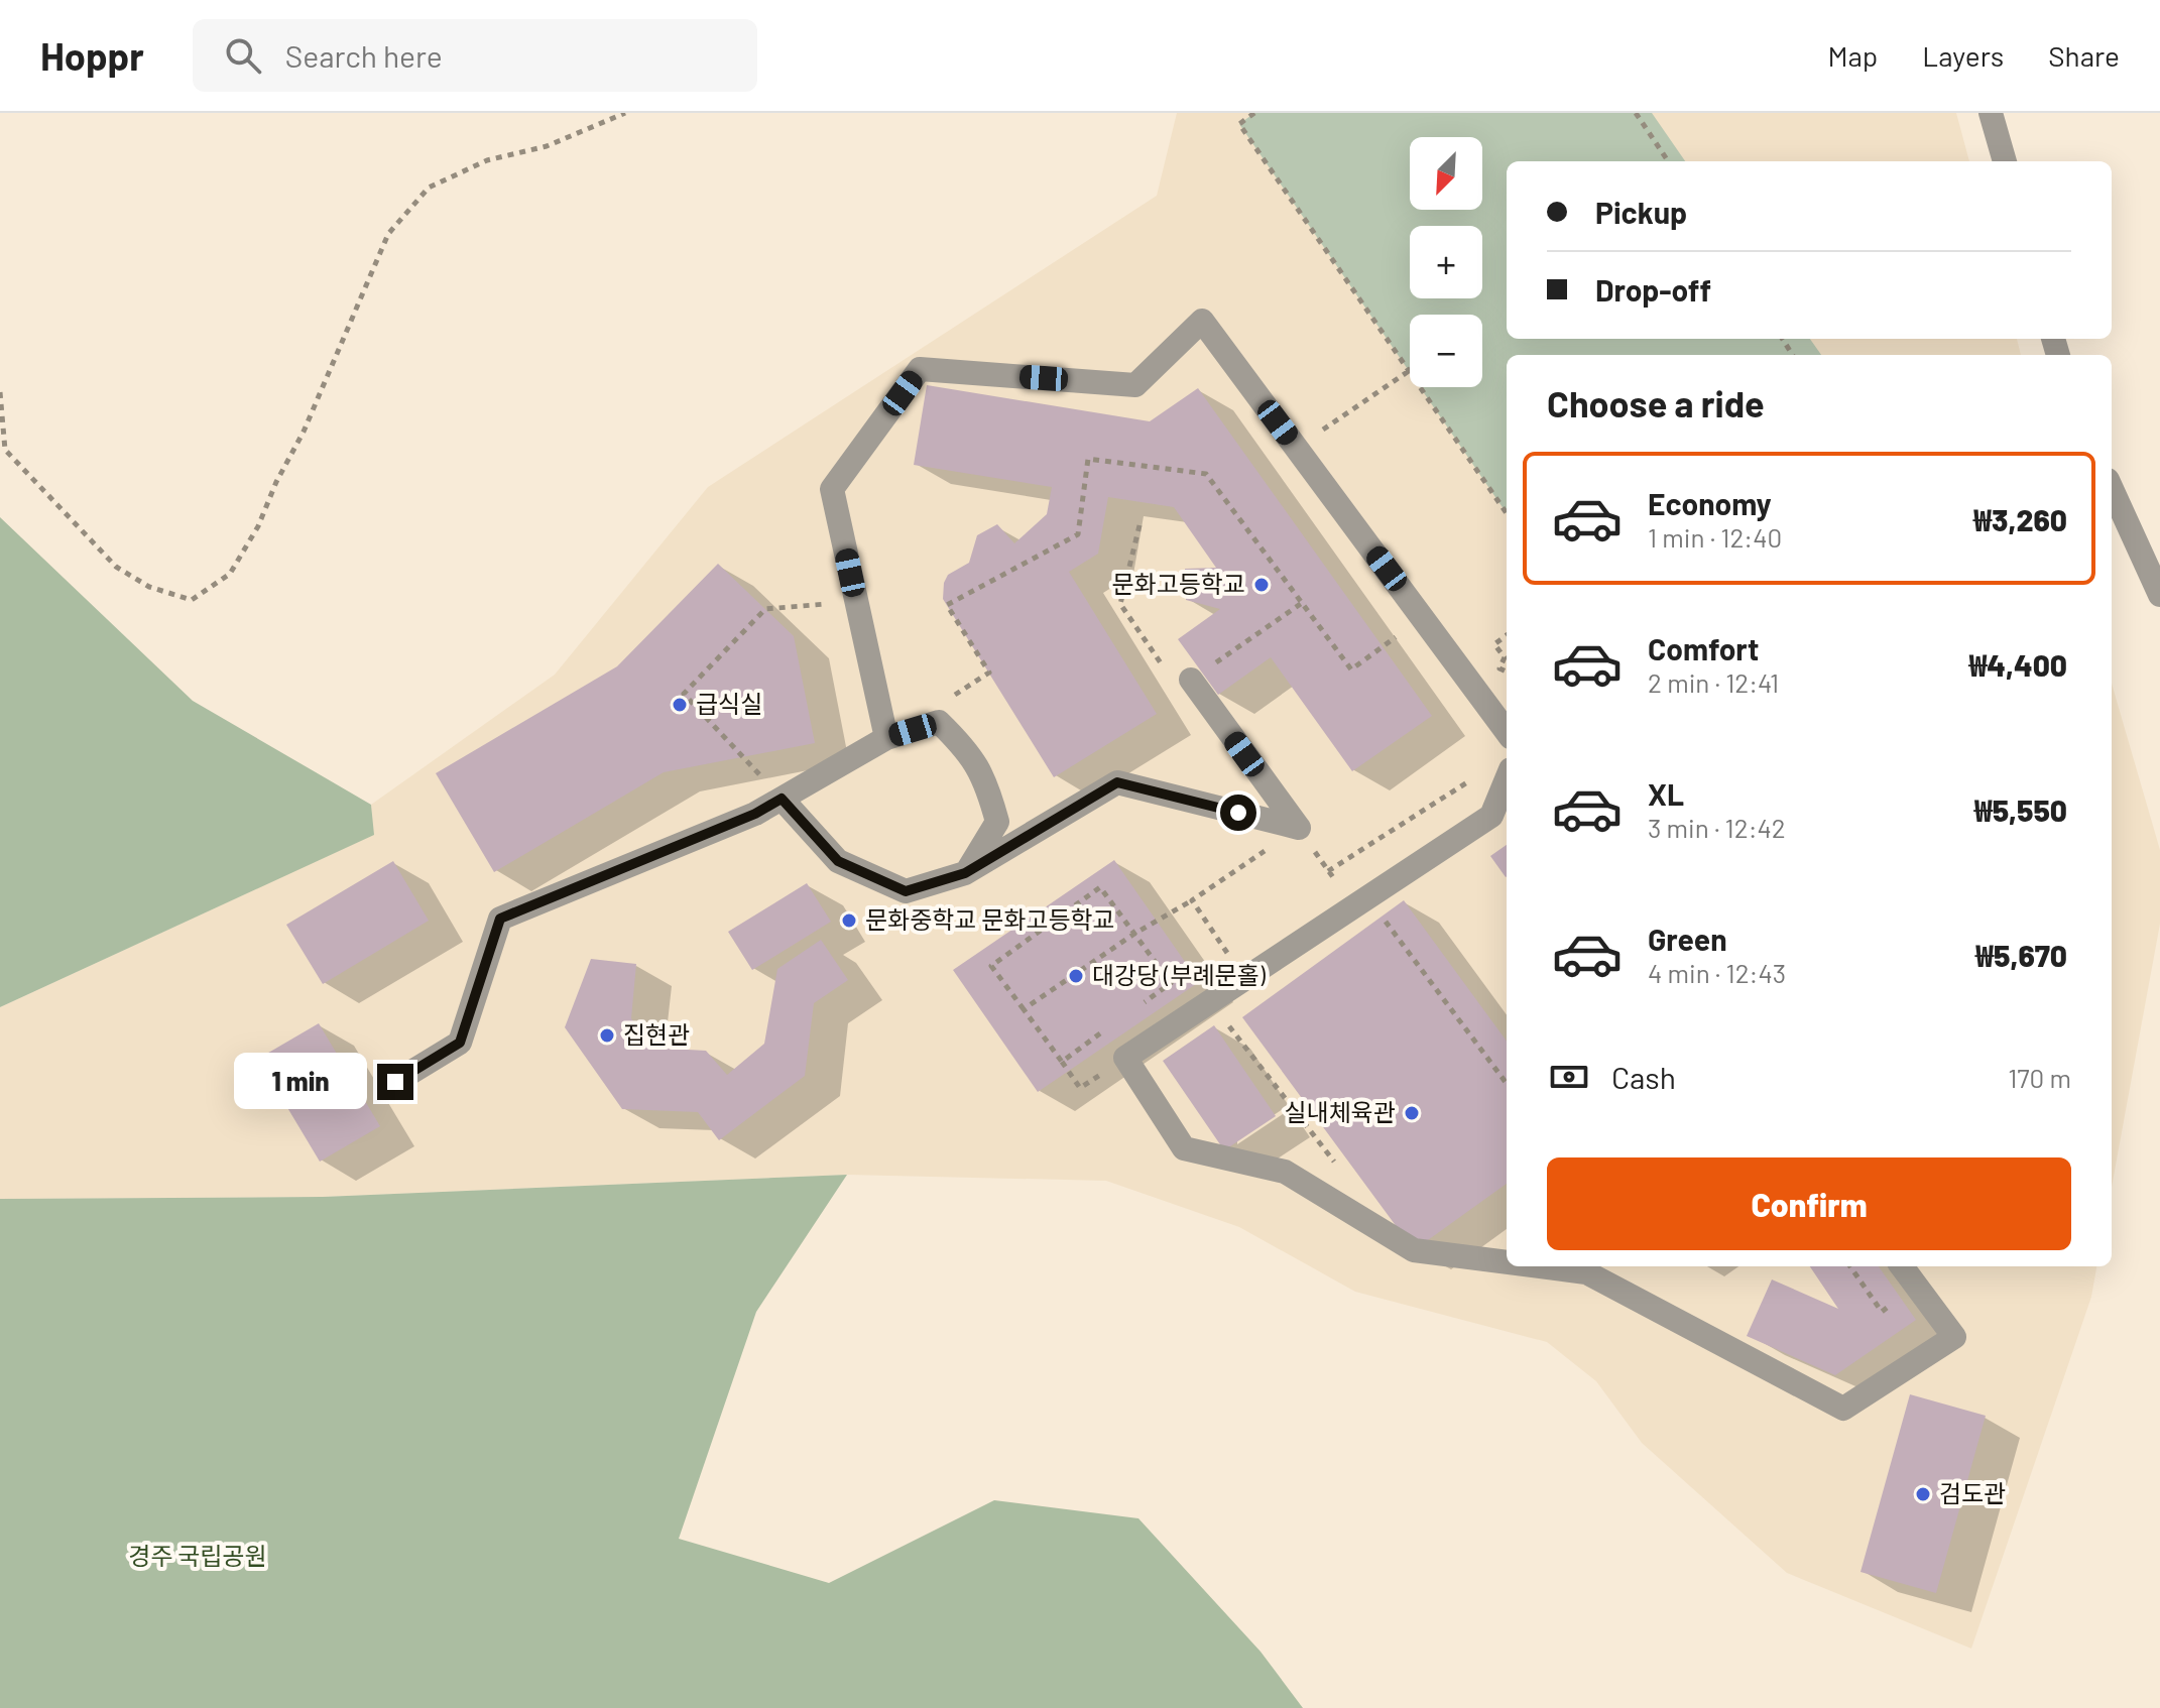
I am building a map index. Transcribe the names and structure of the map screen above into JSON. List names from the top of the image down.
{
  "parks": ["경주 국립공원"],
  "places": [
    "문화고등학교",
    "급식실",
    "문화중학교 문화고등학교",
    "대강당 (부례문홀)",
    "집현관",
    "실내체육관",
    "검도관"
  ],
  "north": "bottom left",
  "page": {
    "header": "Hoppr",
    "search": "Search here",
    "nav": ["Map", "Layers", "Share"],
    "map_buttons": ["+", "−"],
    "banner": ["Pickup", "Drop-off"],
    "heading": "Choose a ride",
    "list": [
      {
        "name": "Economy",
        "note": "1 min · 12:40",
        "value": "₩3,260"
      },
      {
        "name": "Comfort",
        "note": "2 min · 12:41",
        "value": "₩4,400"
      },
      {
        "name": "XL",
        "note": "3 min · 12:42",
        "value": "₩5,550"
      },
      {
        "name": "Green",
        "note": "4 min · 12:43",
        "value": "₩5,670"
      }
    ],
    "pay": ["Cash", "170 m"],
    "bubble": "1 min",
    "buttons": "Confirm"
  }
}
